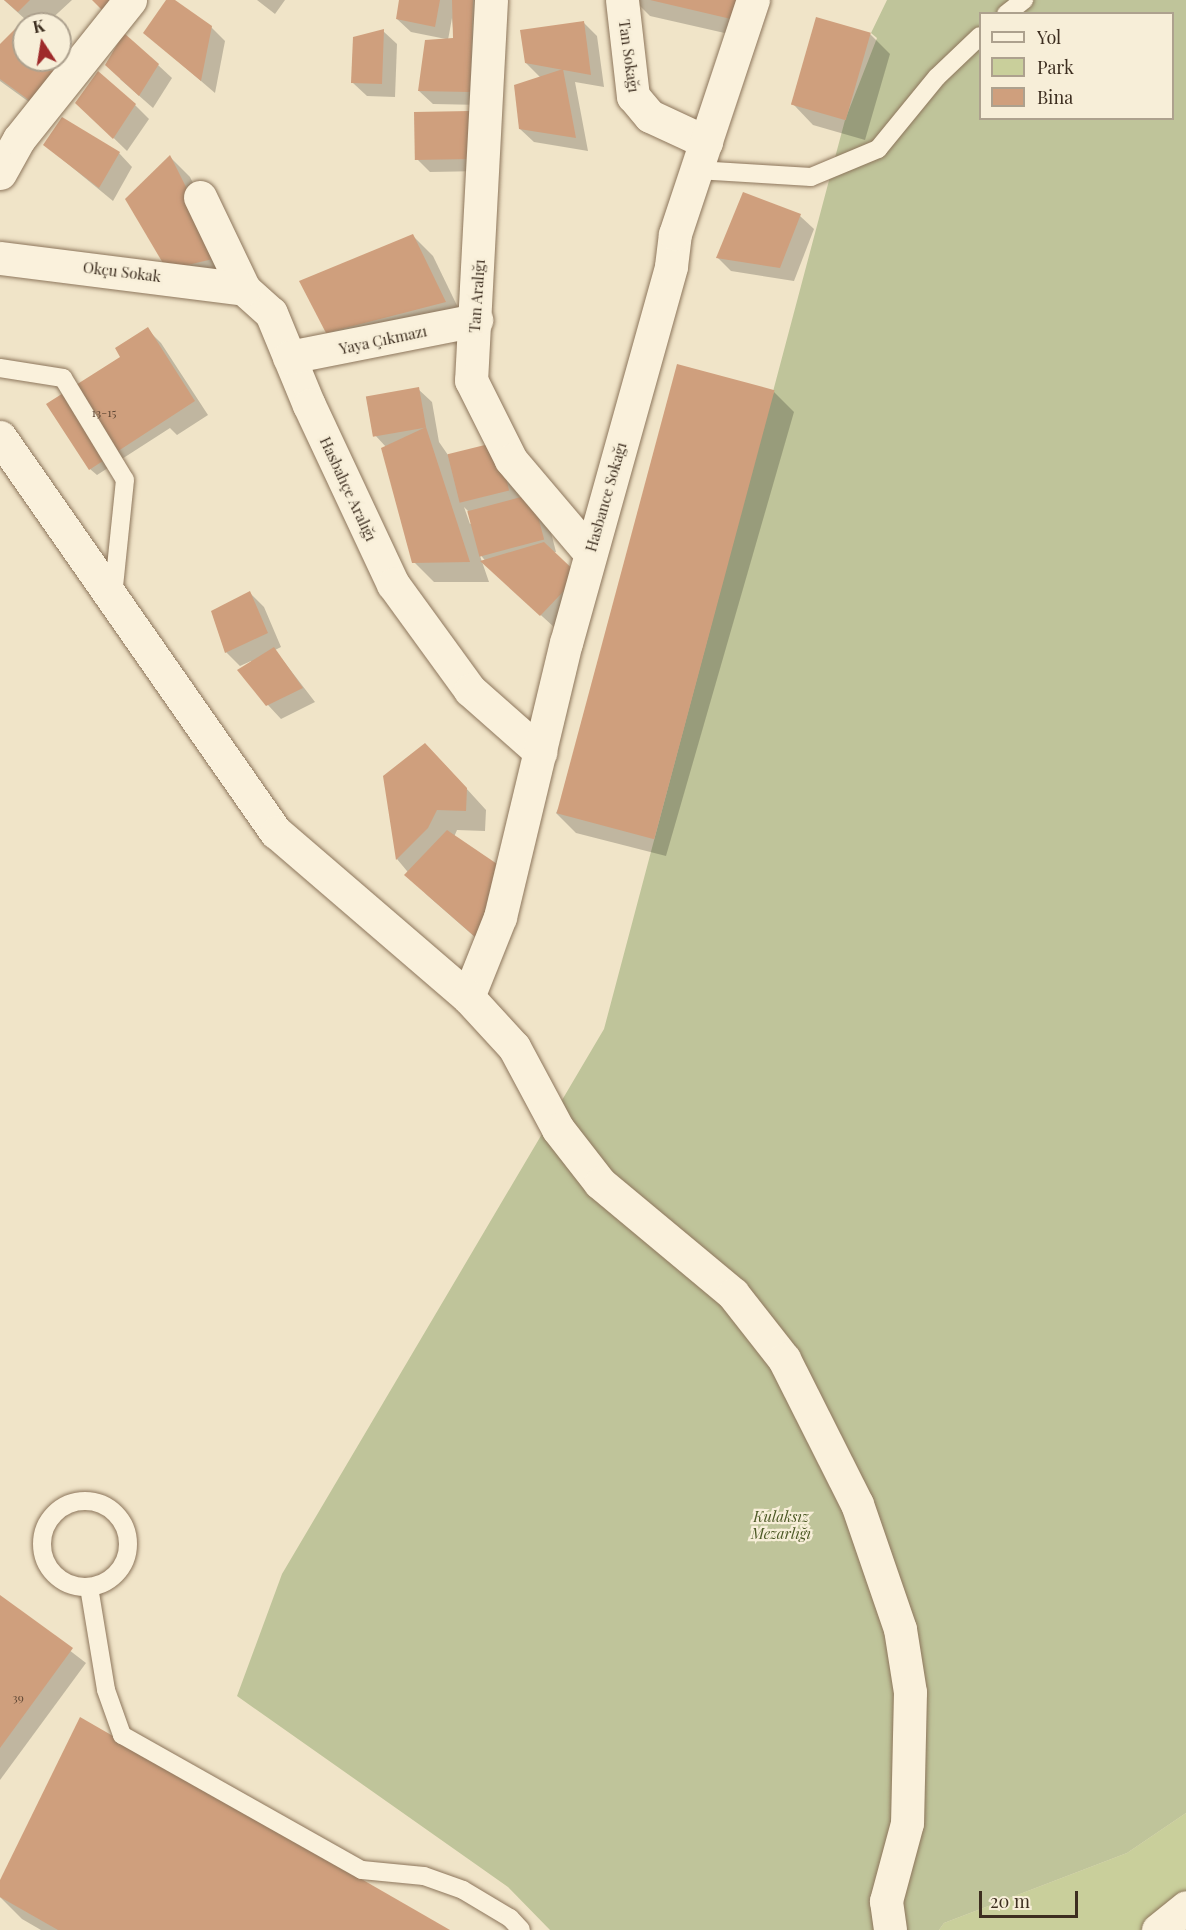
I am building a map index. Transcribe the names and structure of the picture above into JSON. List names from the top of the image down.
{
  "streets": {
    "street": [
      "Tan Sokağı",
      "Okçu Sokak",
      "Tan Aralığı",
      "Yaya Çıkmazı",
      "Hasbahçe Aralığı",
      "Hasbance Sokağı"
    ]
  },
  "crossings": [
    ["Tan Sokağı", "Hasbance Sokağı"],
    ["Okçu Sokak", "Hasbahçe Aralığı"],
    ["Tan Aralığı", "Yaya Çıkmazı"],
    ["Tan Aralığı", "Hasbance Sokağı"],
    ["Yaya Çıkmazı", "Hasbahçe Aralığı"],
    ["Hasbahçe Aralığı", "Hasbance Sokağı"]
  ],
  "parks": ["Kulaksız Mezarlığı"],
  "house_numbers": ["13-15", "39"],
  "legend": ["Yol", "Park", "Bina"],
  "scale_bar": "20 m",
  "north": "top"
}
